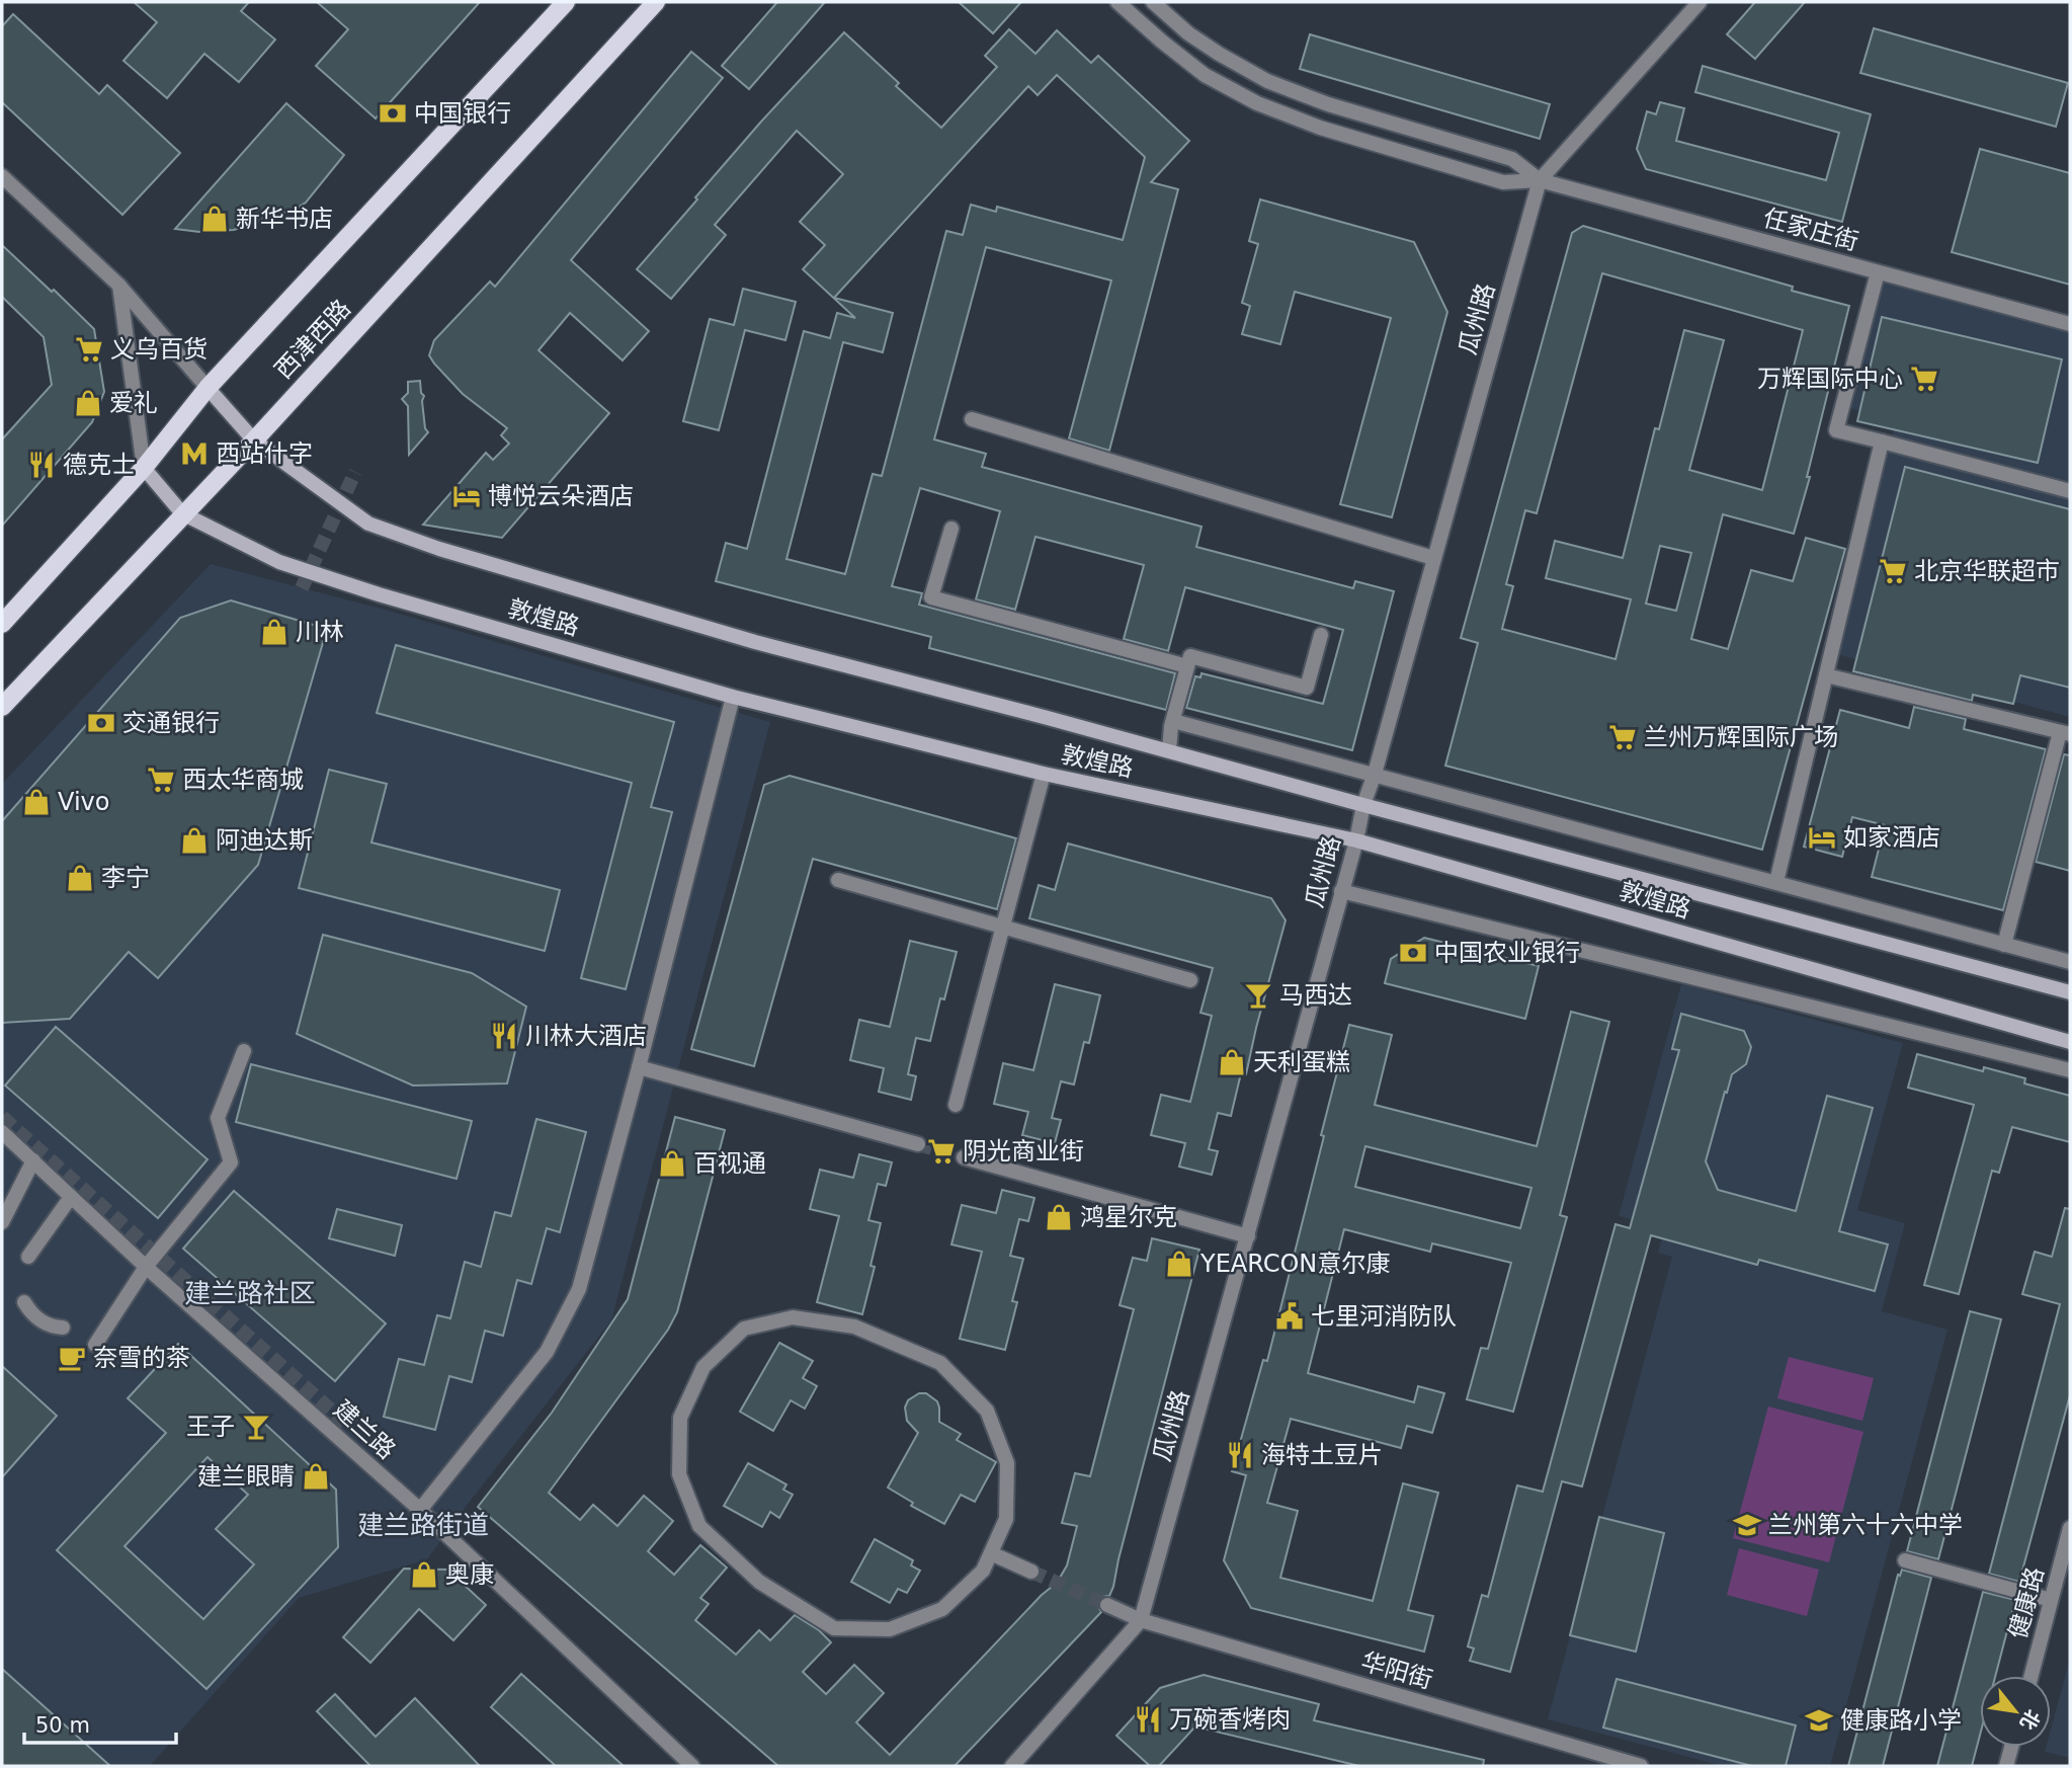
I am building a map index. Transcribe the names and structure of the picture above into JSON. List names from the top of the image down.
{
  "streets": {
    "main road": ["西津西路", "敦煌路"],
    "street": [
      "任家庄街",
      "瓜州路",
      "建兰路",
      "健康路",
      "华阳街"
    ]
  },
  "crossings": [
    ["任家庄街", "瓜州路"],
    ["瓜州路", "敦煌路"],
    ["瓜州路", "华阳街"],
    ["西津西路", "敦煌路"]
  ],
  "districts": ["建兰路社区", "建兰路街道"],
  "places": {
    "bank": ["中国银行", "交通银行", "中国农业银行"],
    "shop": [
      "新华书店",
      "爱礼",
      "川林",
      "Vivo",
      "阿迪达斯",
      "李宁",
      "天利蛋糕",
      "百视通",
      "鸿星尔克",
      "YEARCON意尔康",
      "建兰眼睛",
      "奥康"
    ],
    "supermarket": [
      "义乌百货",
      "万辉国际中心",
      "北京华联超市",
      "兰州万辉国际广场",
      "西太华商城",
      "阴光商业街"
    ],
    "metro station": ["西站什字"],
    "restaurant": [
      "德克士",
      "川林大酒店",
      "海特土豆片",
      "万碗香烤肉"
    ],
    "hotel": ["博悦云朵酒店", "如家酒店"],
    "bar": ["马西达", "王子"],
    "public building": ["七里河消防队"],
    "cafe": ["奈雪的茶"],
    "school or university": ["兰州第六十六中学", "健康路小学"]
  },
  "scale_bar": "50 m",
  "north": "bottom right"
}
